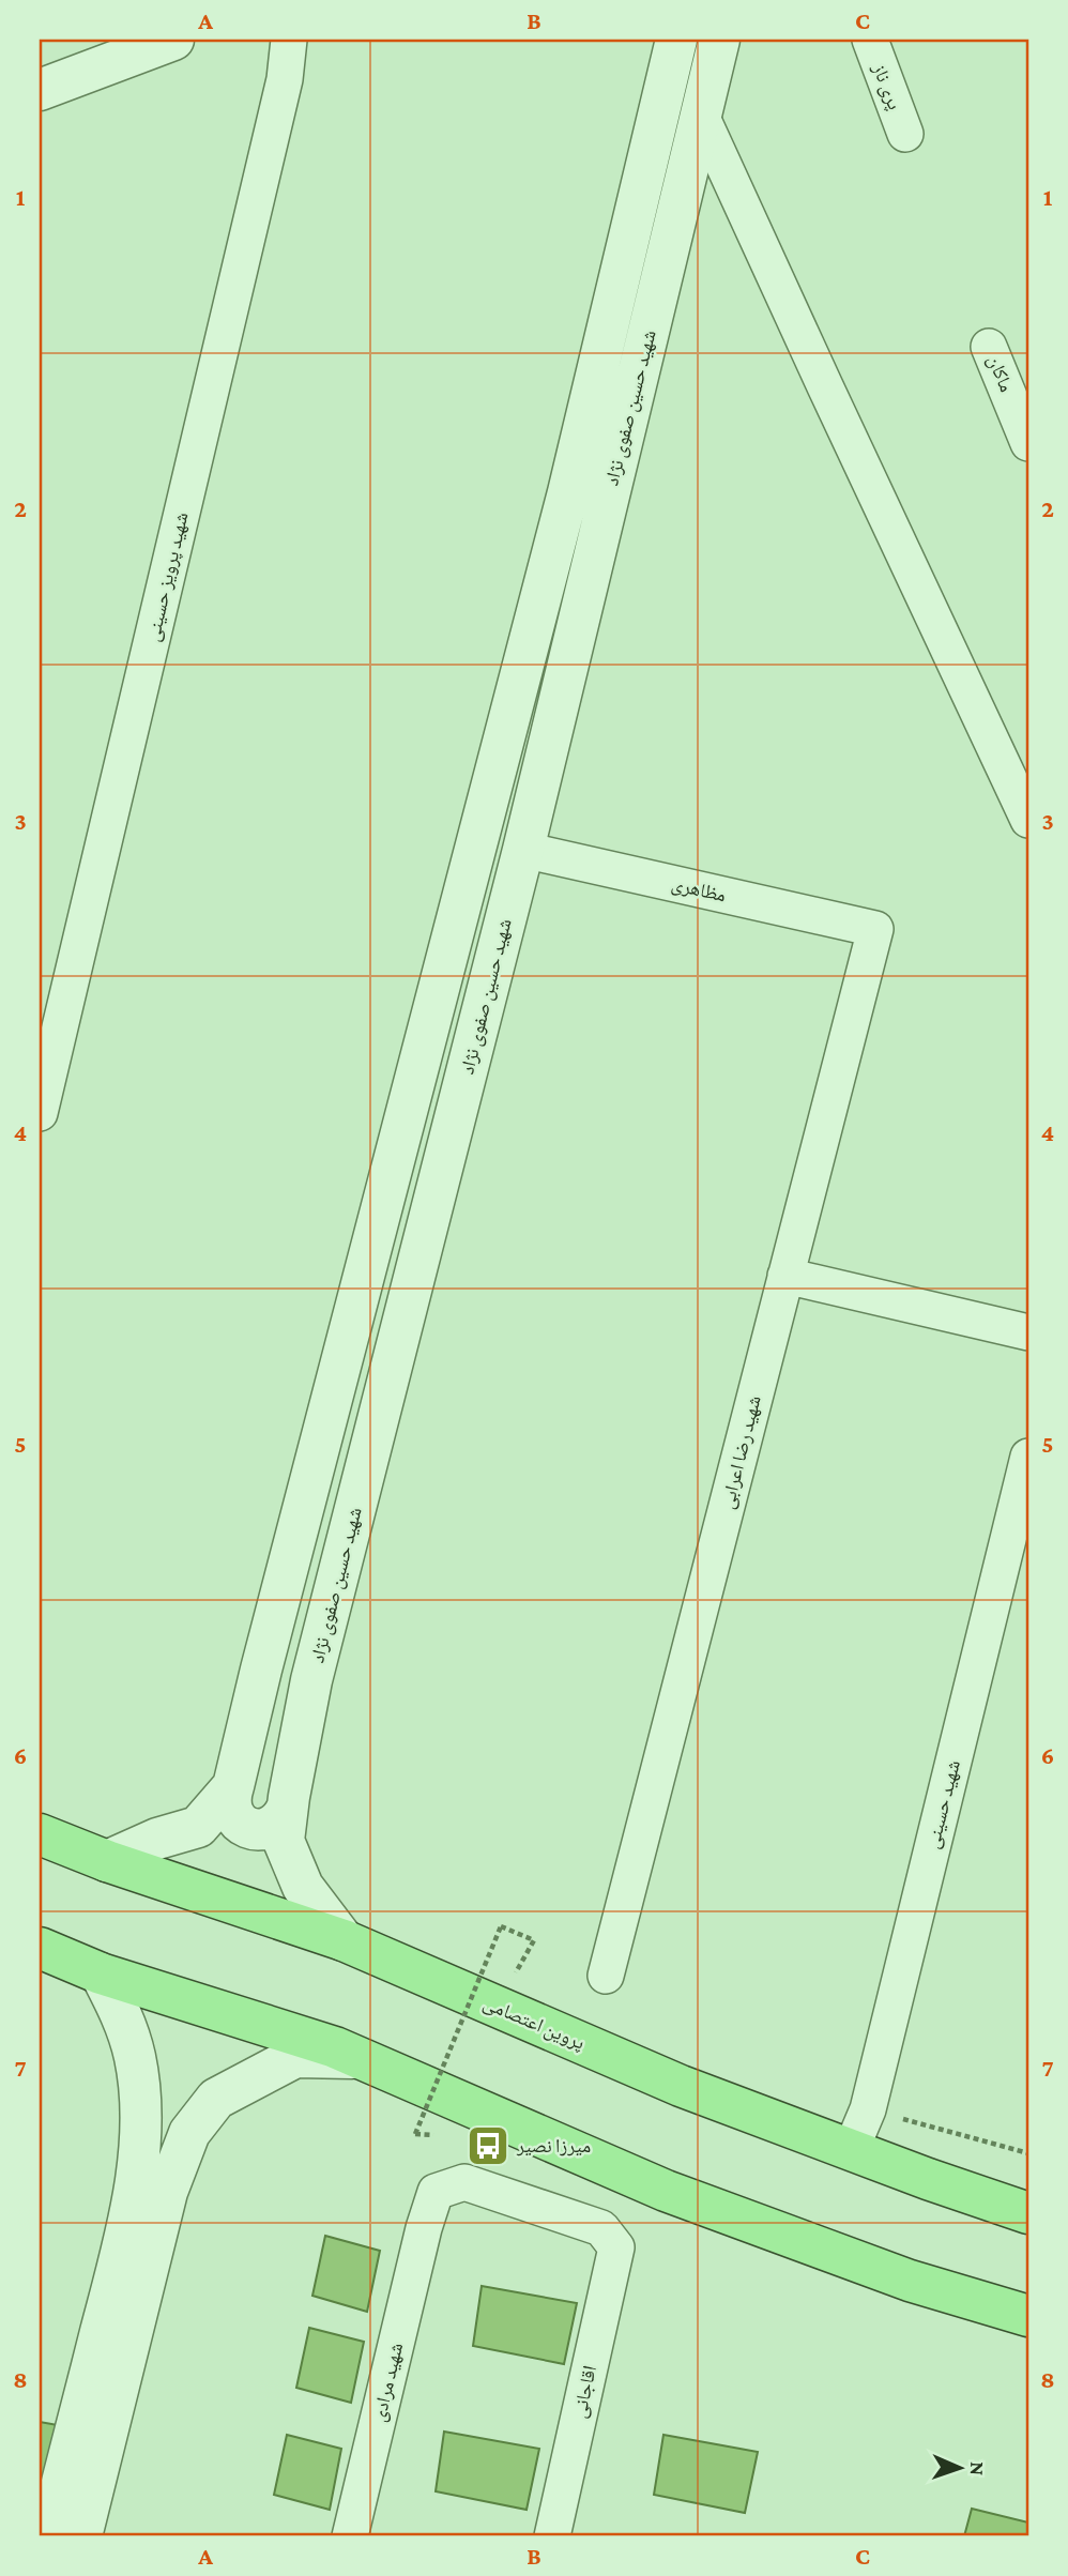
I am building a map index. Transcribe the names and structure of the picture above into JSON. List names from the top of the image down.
{
  "streets": {
    "main road": ["پروین اعتصامی"],
    "street": [
      "پری ناز",
      "ماکان",
      "شهید حسین صفوی نژاد",
      "شهید پرویز حسینی",
      "مظاهری",
      "شهید رضا اعرابی",
      "شهید حسینی",
      "شهید مرادی",
      "اقاجانی"
    ]
  },
  "crossings": [
    ["شهید حسین صفوی نژاد", "مظاهری"],
    ["شهید حسین صفوی نژاد", "پروین اعتصامی"],
    ["مظاهری", "شهید رضا اعرابی"],
    ["شهید حسینی", "پروین اعتصامی"],
    ["شهید مرادی", "اقاجانی"]
  ],
  "places": {
    "bus stop": ["میرزا نصیر"]
  },
  "north": "right",
  "grid": {
    "columns": ["A", "B", "C"],
    "rows": [
      "1",
      "2",
      "3",
      "4",
      "5",
      "6",
      "7",
      "8"
    ]
  }
}
